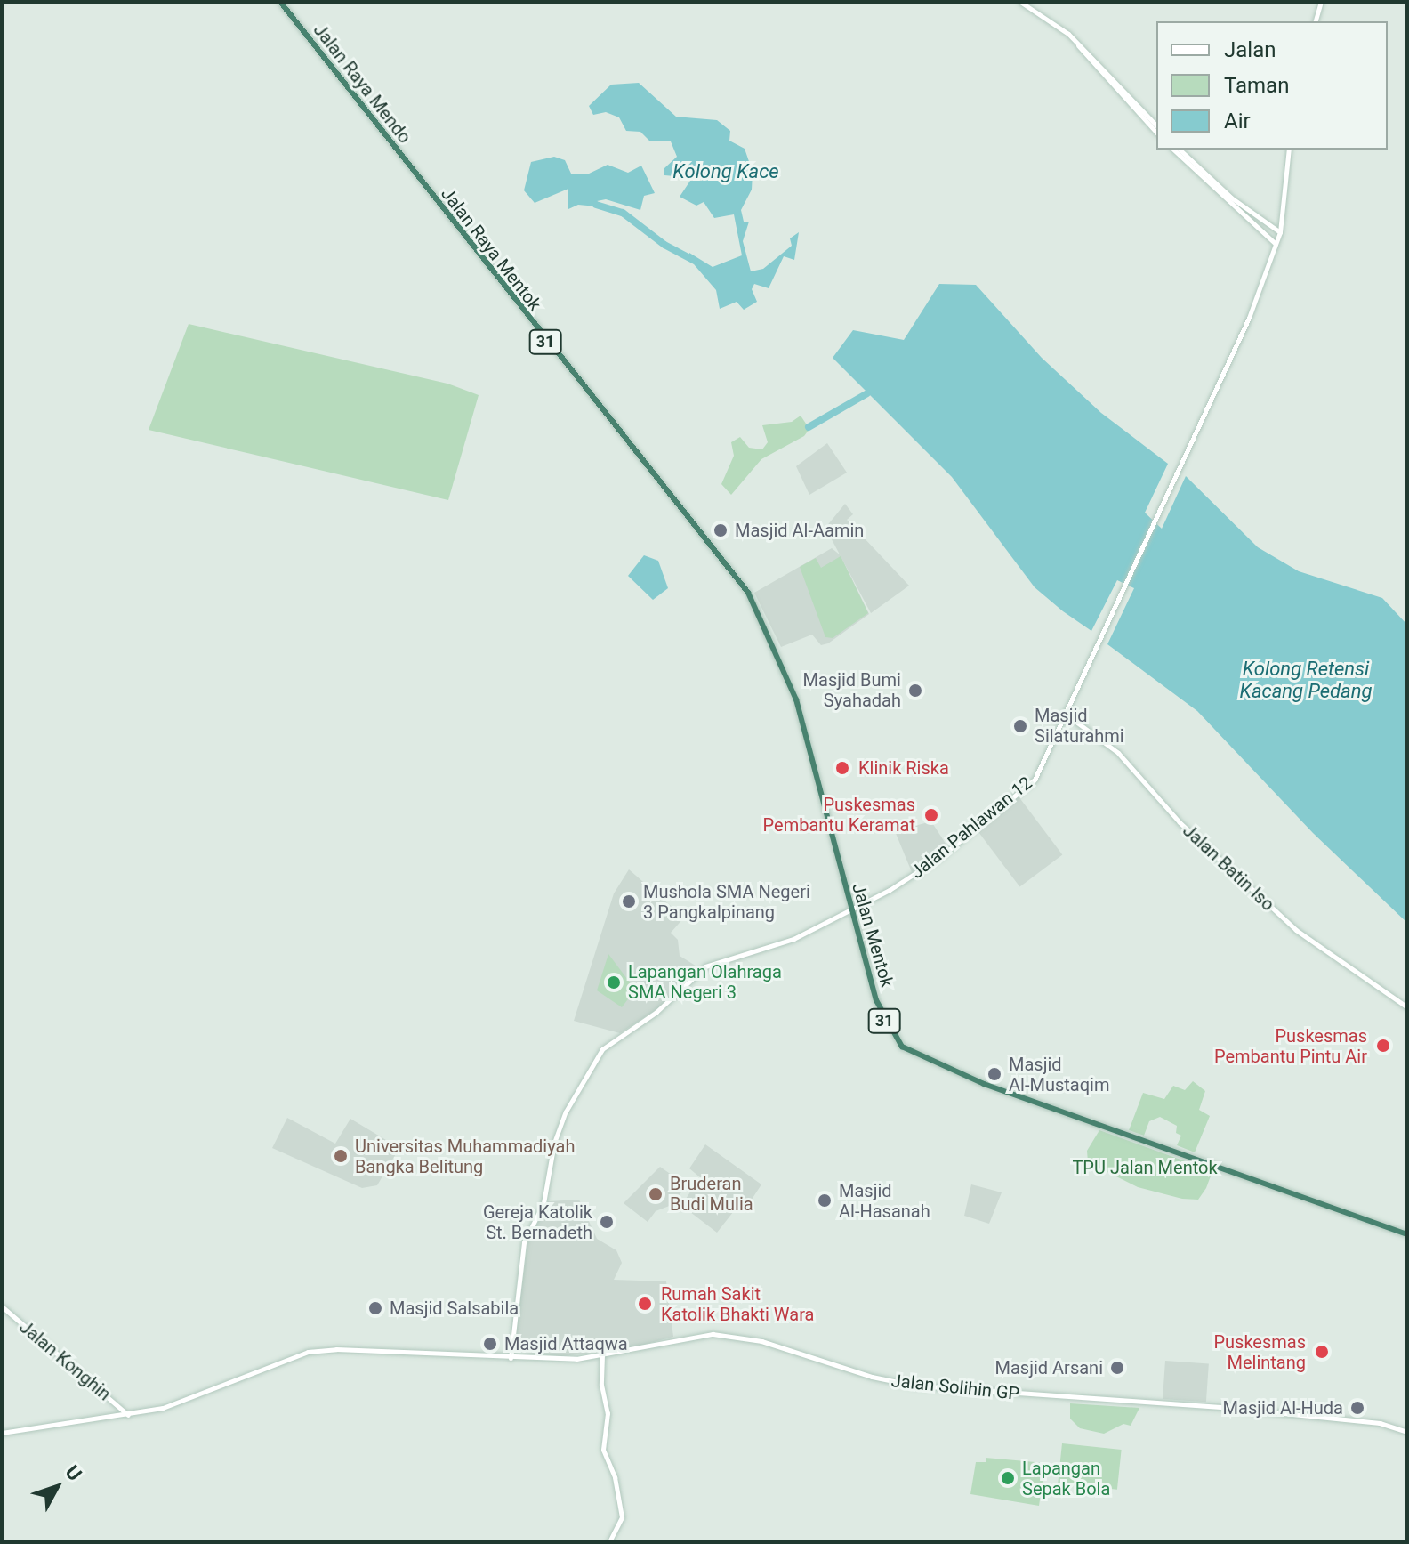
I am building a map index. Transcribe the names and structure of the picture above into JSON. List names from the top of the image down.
{
  "streets": {
    "highway": [
      "Jalan Raya Mendo",
      "Jalan Raya Mentok",
      "31",
      "Jalan Mentok"
    ],
    "main road": [
      "Jalan Pahlawan 12",
      "Jalan Batin Iso",
      "Jalan Konghin",
      "Jalan Solihin GP"
    ]
  },
  "crossings": [
    ["Jalan Raya Mendo", "Jalan Raya Mentok"],
    ["Jalan Raya Mentok", "Jalan Mentok"],
    ["Jalan Pahlawan 12", "Jalan Batin Iso"],
    ["Jalan Pahlawan 12", "Jalan Mentok"],
    ["Jalan Pahlawan 12", "Jalan Solihin GP"],
    ["Jalan Konghin", "Jalan Solihin GP"]
  ],
  "water": ["Kolong Kace", "Kolong Retensi Kacang Pedang"],
  "parks": ["TPU Jalan Mentok"],
  "places": [
    "Masjid Al-Aamin",
    "Masjid Bumi Syahadah",
    "Masjid Silaturahmi",
    "Klinik Riska",
    "Puskesmas Pembantu Keramat",
    "Mushola SMA Negeri 3 Pangkalpinang",
    "Lapangan Olahraga SMA Negeri 3",
    "Puskesmas Pembantu Pintu Air",
    "Masjid Al-Mustaqim",
    "Universitas Muhammadiyah Bangka Belitung",
    "Bruderan Budi Mulia",
    "Masjid Al-Hasanah",
    "Gereja Katolik St. Bernadeth",
    "Rumah Sakit Katolik Bhakti Wara",
    "Masjid Salsabila",
    "Masjid Attaqwa",
    "Puskesmas Melintang",
    "Masjid Arsani",
    "Masjid Al-Huda",
    "Lapangan Sepak Bola"
  ],
  "legend": ["Jalan", "Taman", "Air"],
  "north": "top right"
}
